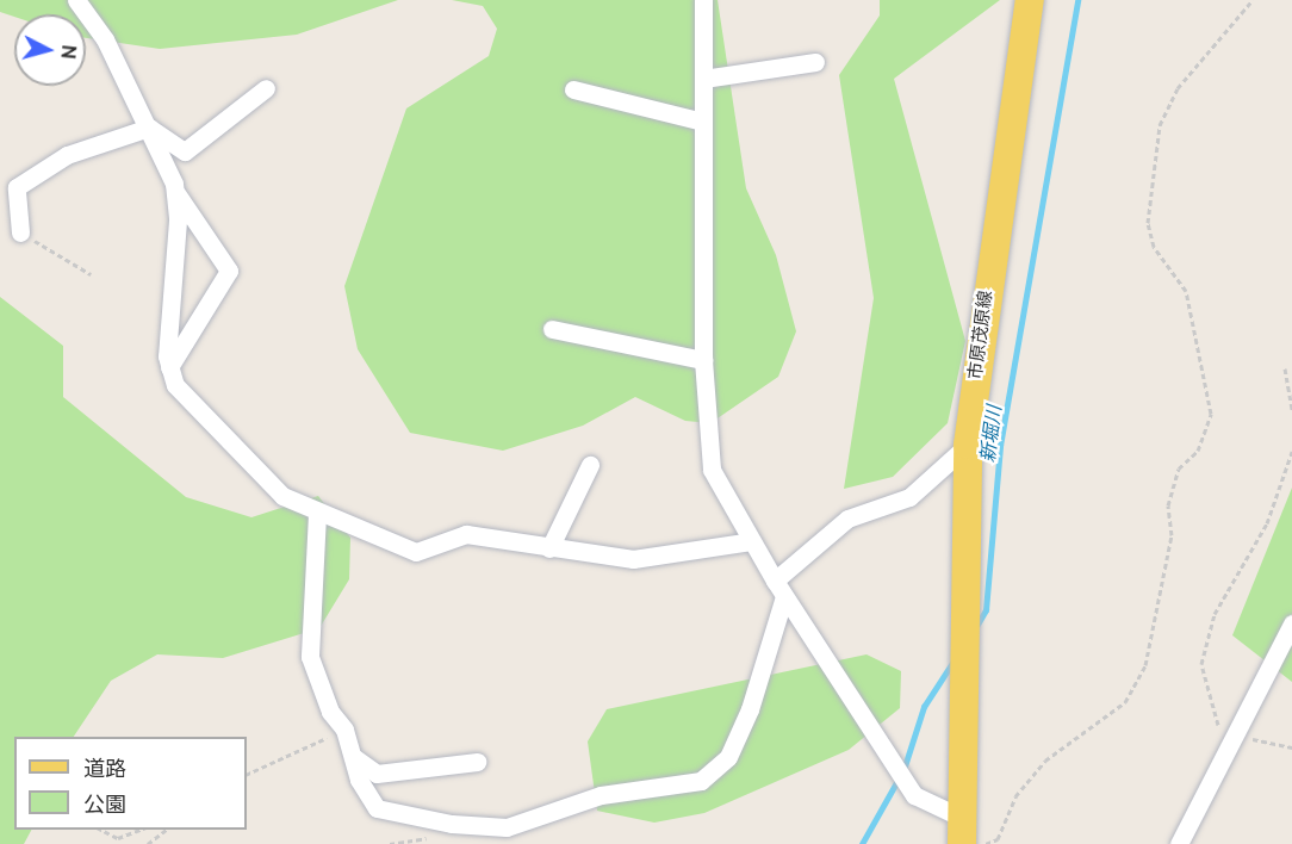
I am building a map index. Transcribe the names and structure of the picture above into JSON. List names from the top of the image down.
{
  "streets": {
    "main road": ["市原茂原線"]
  },
  "water": ["新堀川"],
  "legend": ["道路", "公園"],
  "north": "right"
}
